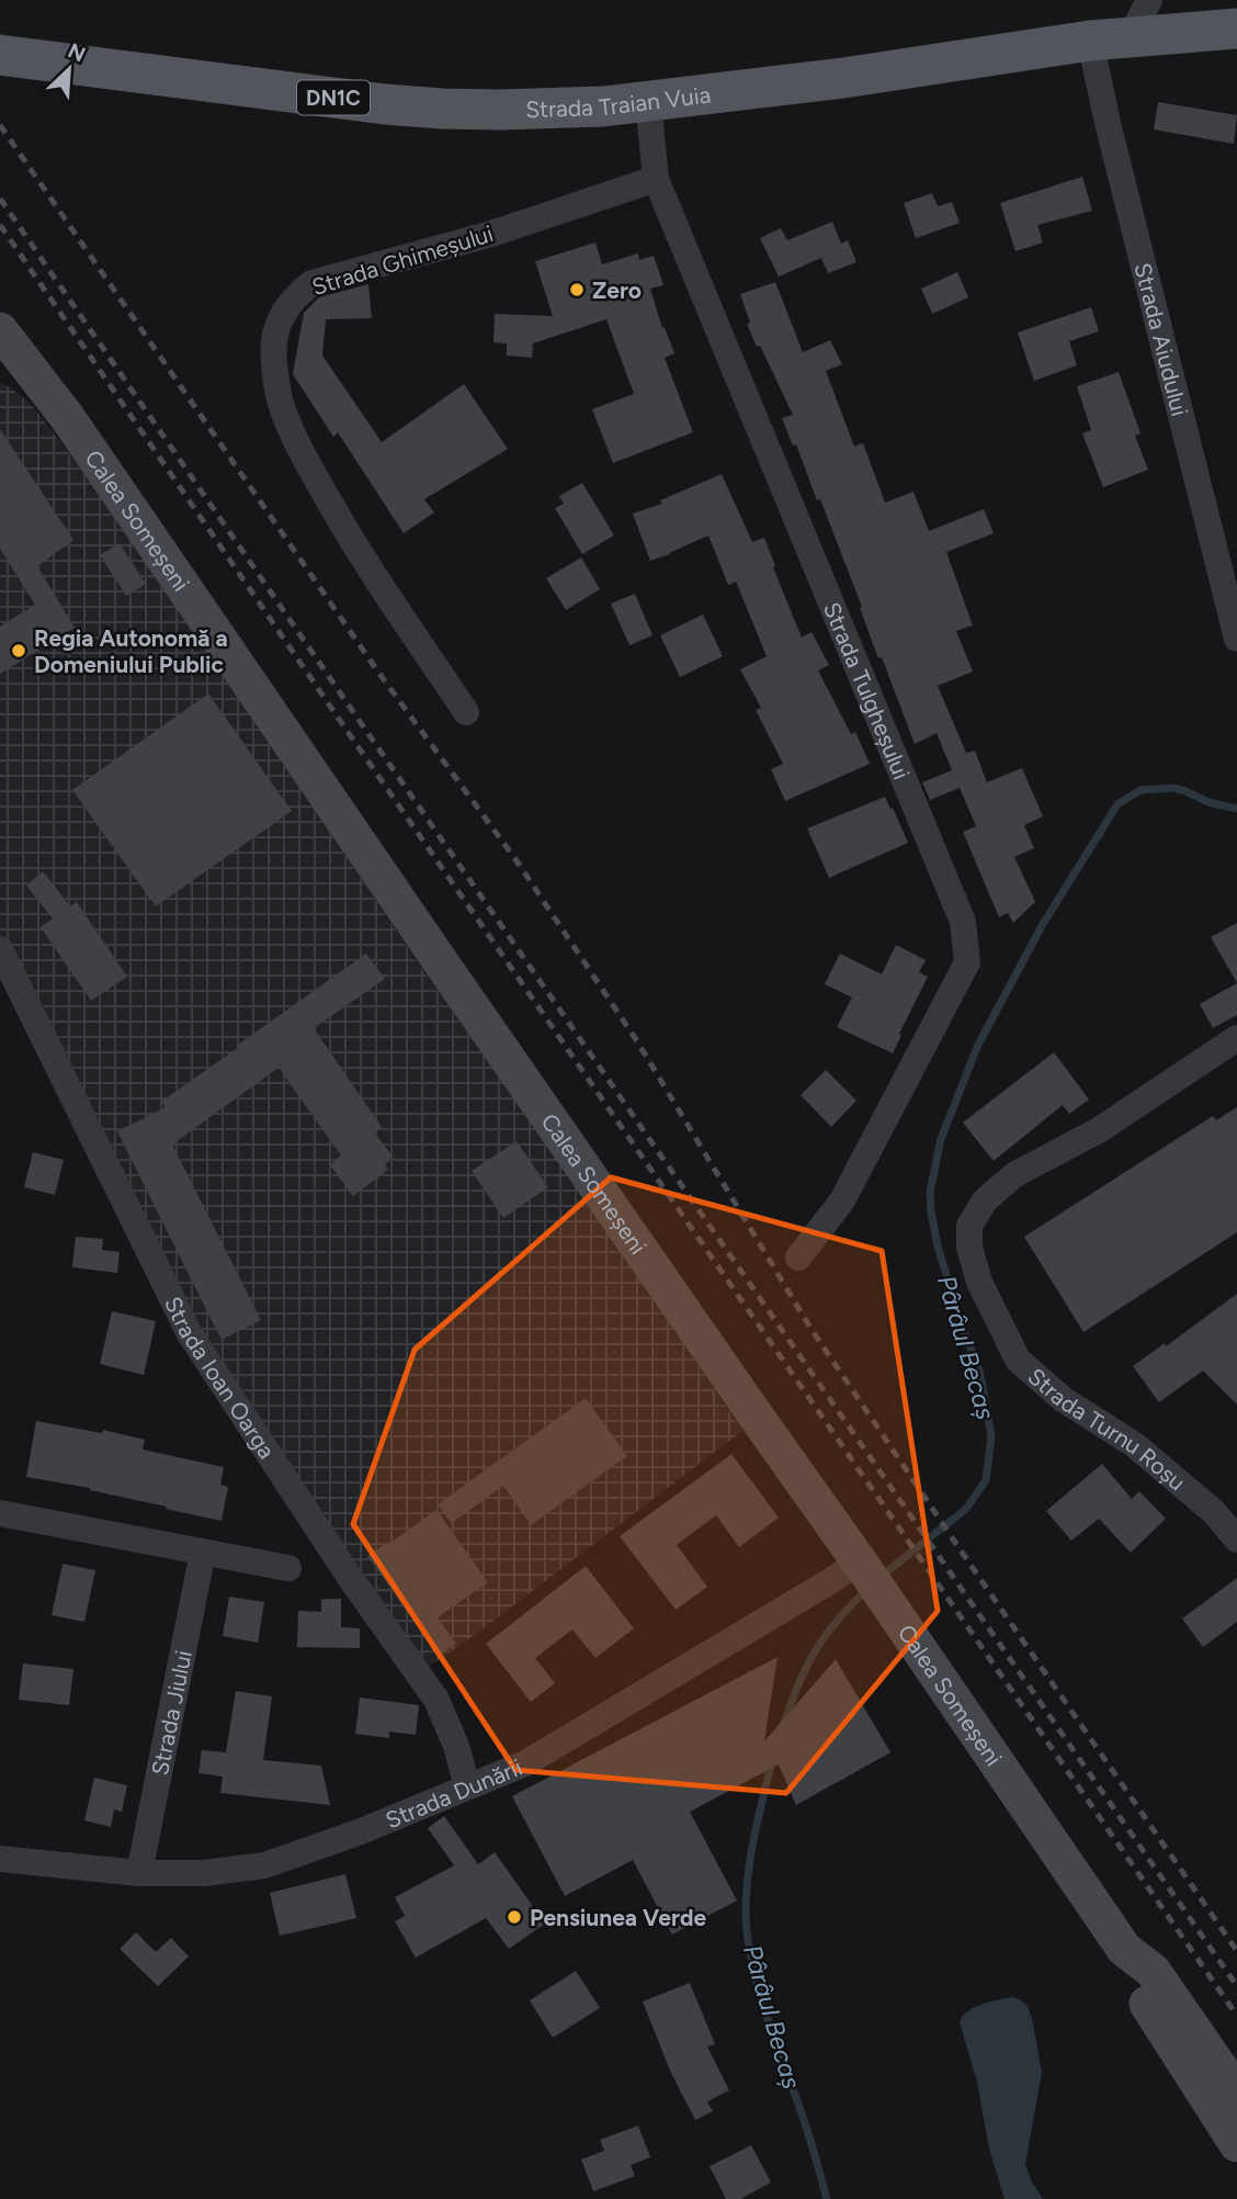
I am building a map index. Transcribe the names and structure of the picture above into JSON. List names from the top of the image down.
{
  "streets": {
    "main road": ["DN1C", "Strada Traian Vuia", "Calea Someșeni"],
    "street": [
      "Strada Ghimeșului",
      "Strada Aiudului",
      "Strada Tulgheșului",
      "Strada Ioan Oarga",
      "Strada Turnu Roșu",
      "Strada Jiului",
      "Strada Dunării"
    ]
  },
  "crossings": [
    ["Strada Traian Vuia", "Strada Aiudului"],
    ["Strada Traian Vuia", "Strada Tulgheșului"],
    ["Strada Ghimeșului", "Strada Tulgheșului"],
    ["Calea Someșeni", "Strada Dunării"],
    ["Strada Ioan Oarga", "Strada Dunării"],
    ["Strada Jiului", "Strada Dunării"]
  ],
  "water": ["Pârâul Becaș"],
  "places": ["Zero", "Regia Autonomă a Domeniului Public", "Pensiunea Verde"],
  "north": "top right"
}
